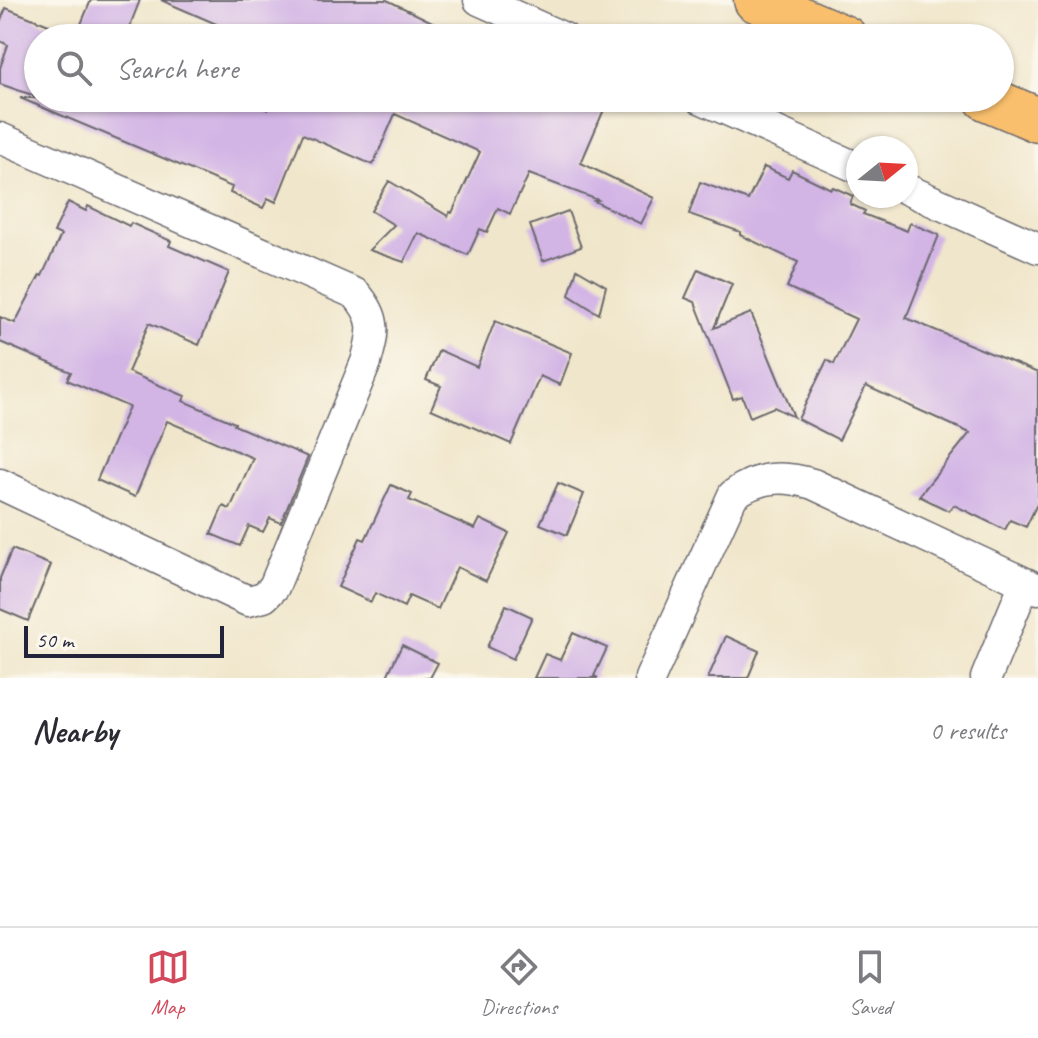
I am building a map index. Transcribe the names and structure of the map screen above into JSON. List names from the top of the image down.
{
  "scale_bar": "50 m",
  "north": "right",
  "page": {
    "search": "Search here",
    "scale": "50 m",
    "heading": ["Nearby", "0 results"],
    "nav": ["Map", "Directions", "Saved"]
  }
}
